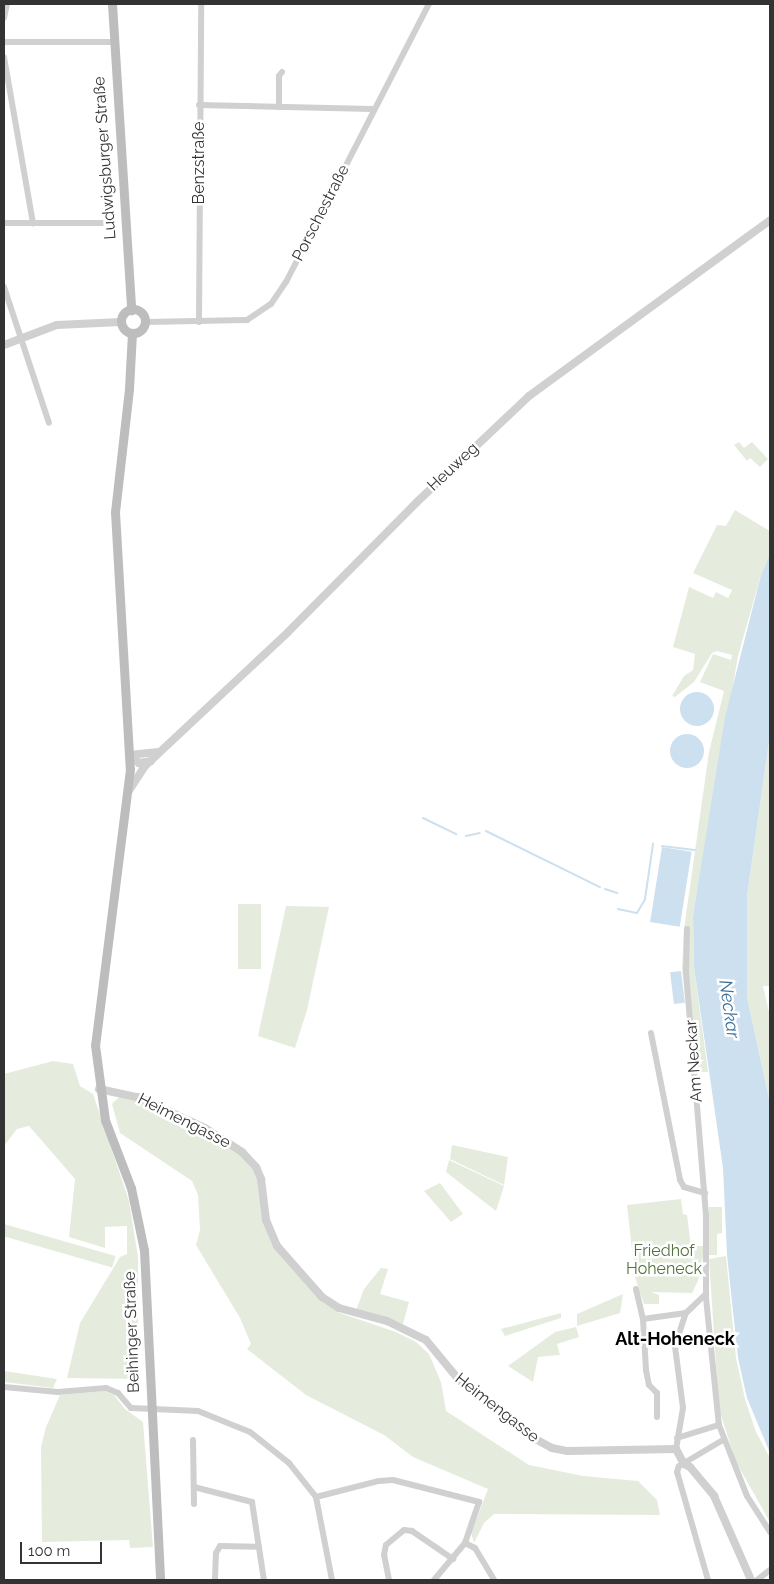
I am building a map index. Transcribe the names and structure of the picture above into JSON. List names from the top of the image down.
{
  "streets": {
    "main road": ["Ludwigsburger Straße", "Beihinger Straße"],
    "street": [
      "Benzstraße",
      "Porschestraße",
      "Heuweg",
      "Am Neckar",
      "Heimengasse"
    ]
  },
  "crossings": [
    ["Ludwigsburger Straße", "Porschestraße"],
    ["Ludwigsburger Straße", "Beihinger Straße"],
    ["Benzstraße", "Porschestraße"],
    ["Porschestraße", "Beihinger Straße"],
    ["Heuweg", "Beihinger Straße"],
    ["Heimengasse", "Beihinger Straße"]
  ],
  "districts": ["Alt-Hoheneck"],
  "water": ["Neckar"],
  "parks": ["Friedhof Hoheneck"],
  "scale_bar": "100 m"
}
